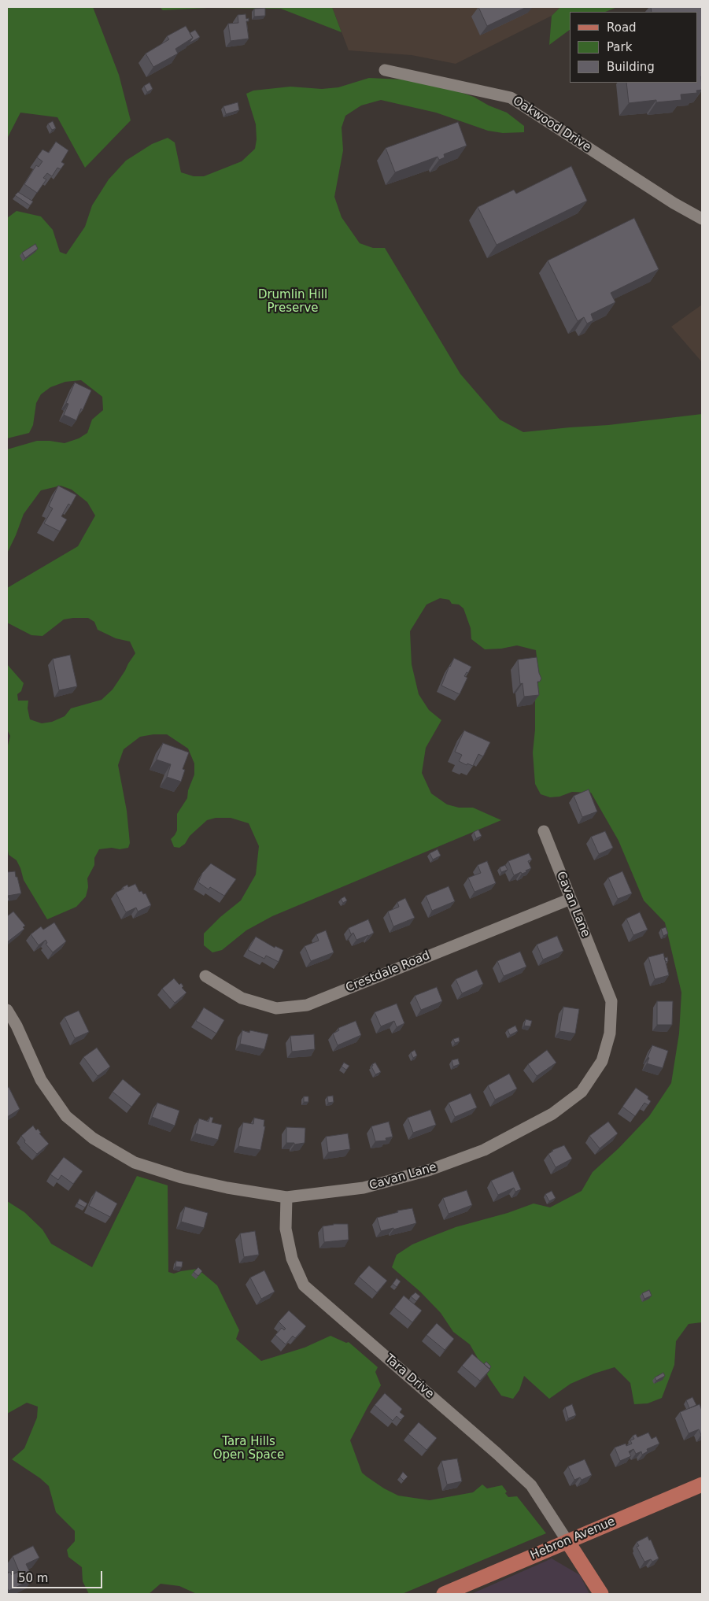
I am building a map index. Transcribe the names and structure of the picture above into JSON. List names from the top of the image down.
{
  "streets": {
    "main road": ["Hebron Avenue"],
    "street": [
      "Oakwood Drive",
      "Cavan Lane",
      "Crestdale Road",
      "Tara Drive"
    ]
  },
  "crossings": [
    ["Cavan Lane", "Crestdale Road"],
    ["Cavan Lane", "Tara Drive"],
    ["Tara Drive", "Hebron Avenue"]
  ],
  "parks": ["Drumlin Hill Preserve", "Tara Hills Open Space"],
  "legend": ["Road", "Park", "Building"],
  "scale_bar": "50 m"
}
